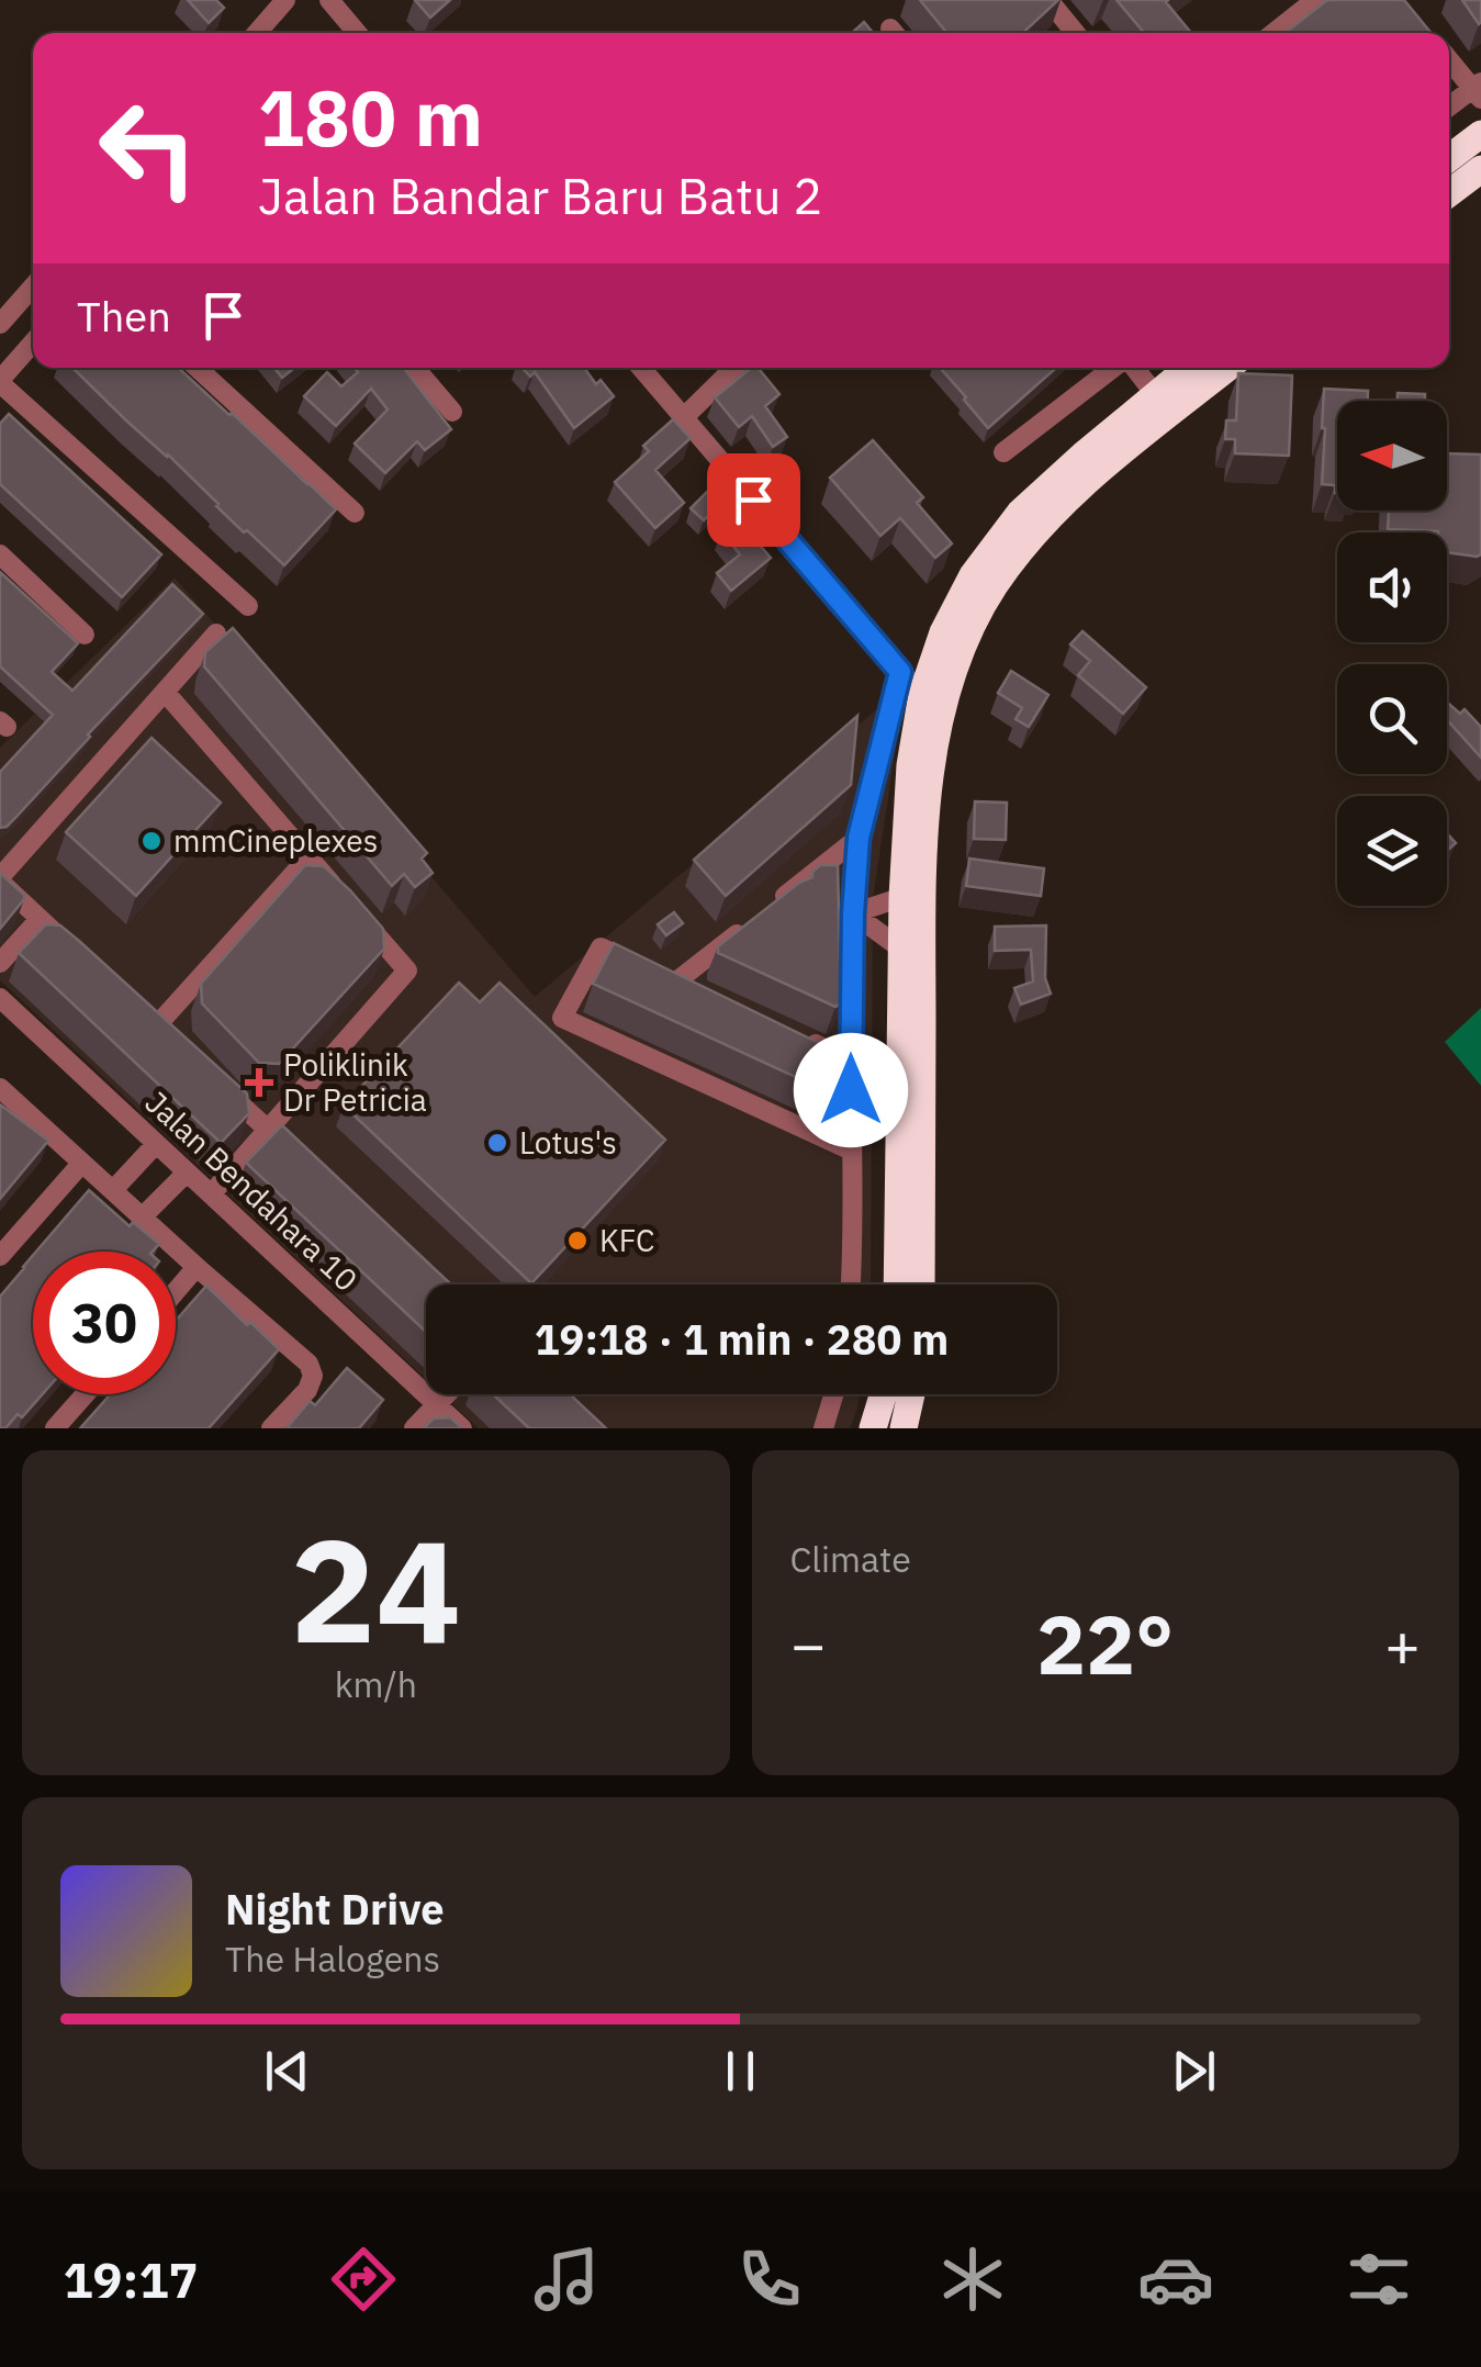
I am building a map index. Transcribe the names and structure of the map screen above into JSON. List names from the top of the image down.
{
  "streets": {
    "street": ["Jalan Bendahara 10"]
  },
  "places": {
    "other": ["mmCineplexes", "Lotus's", "KFC"],
    "health": ["Poliklinik Dr Petricia"]
  },
  "north": "left",
  "page": {
    "turn": ["180 m", "Jalan Bandar Baru Batu 2"],
    "then": "Then",
    "limit": "30",
    "trip": "19:18 · 1 min · 280 m",
    "tile": [
      ["24", "km/h"],
      "Climate"
    ],
    "heat": ["−", "22°", "+"],
    "song": ["Night Drive", "The Halogens"],
    "tabs": "19:17"
  }
}
